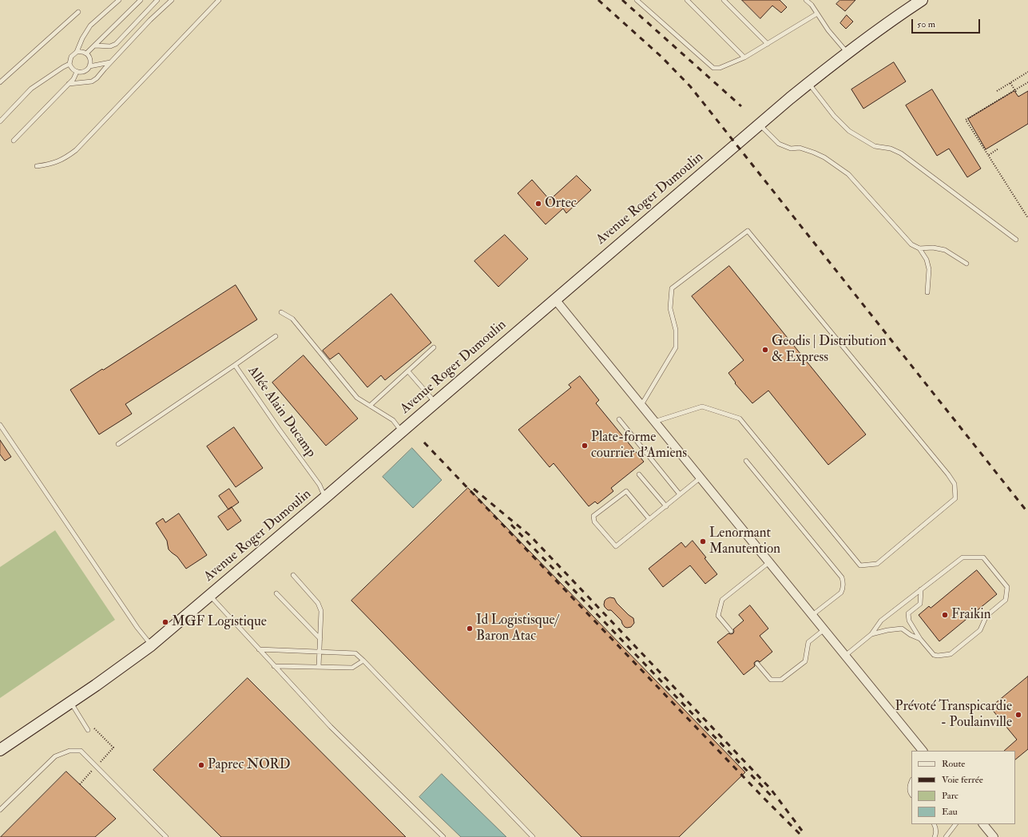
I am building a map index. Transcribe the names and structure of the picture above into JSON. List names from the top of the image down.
{
  "streets": {
    "main road": ["Avenue Roger Dumoulin"],
    "lane": ["Allée Alain Ducamp"]
  },
  "crossings": [
    ["Avenue Roger Dumoulin", "Allée Alain Ducamp"]
  ],
  "places": [
    "Ortec",
    "Geodis | Distribution & Express",
    "Plate-forme courrier d'Amiens",
    "Lenormant Manutention",
    "Fraikin",
    "MGF Logistique",
    "Id Logistisque/ Baron Atac",
    "Prévoté Transpicardie - Poulainville",
    "Paprec NORD"
  ],
  "legend": [
    "Route",
    "Voie ferrée",
    "Parc",
    "Eau"
  ],
  "scale_bar": "50 m"
}
